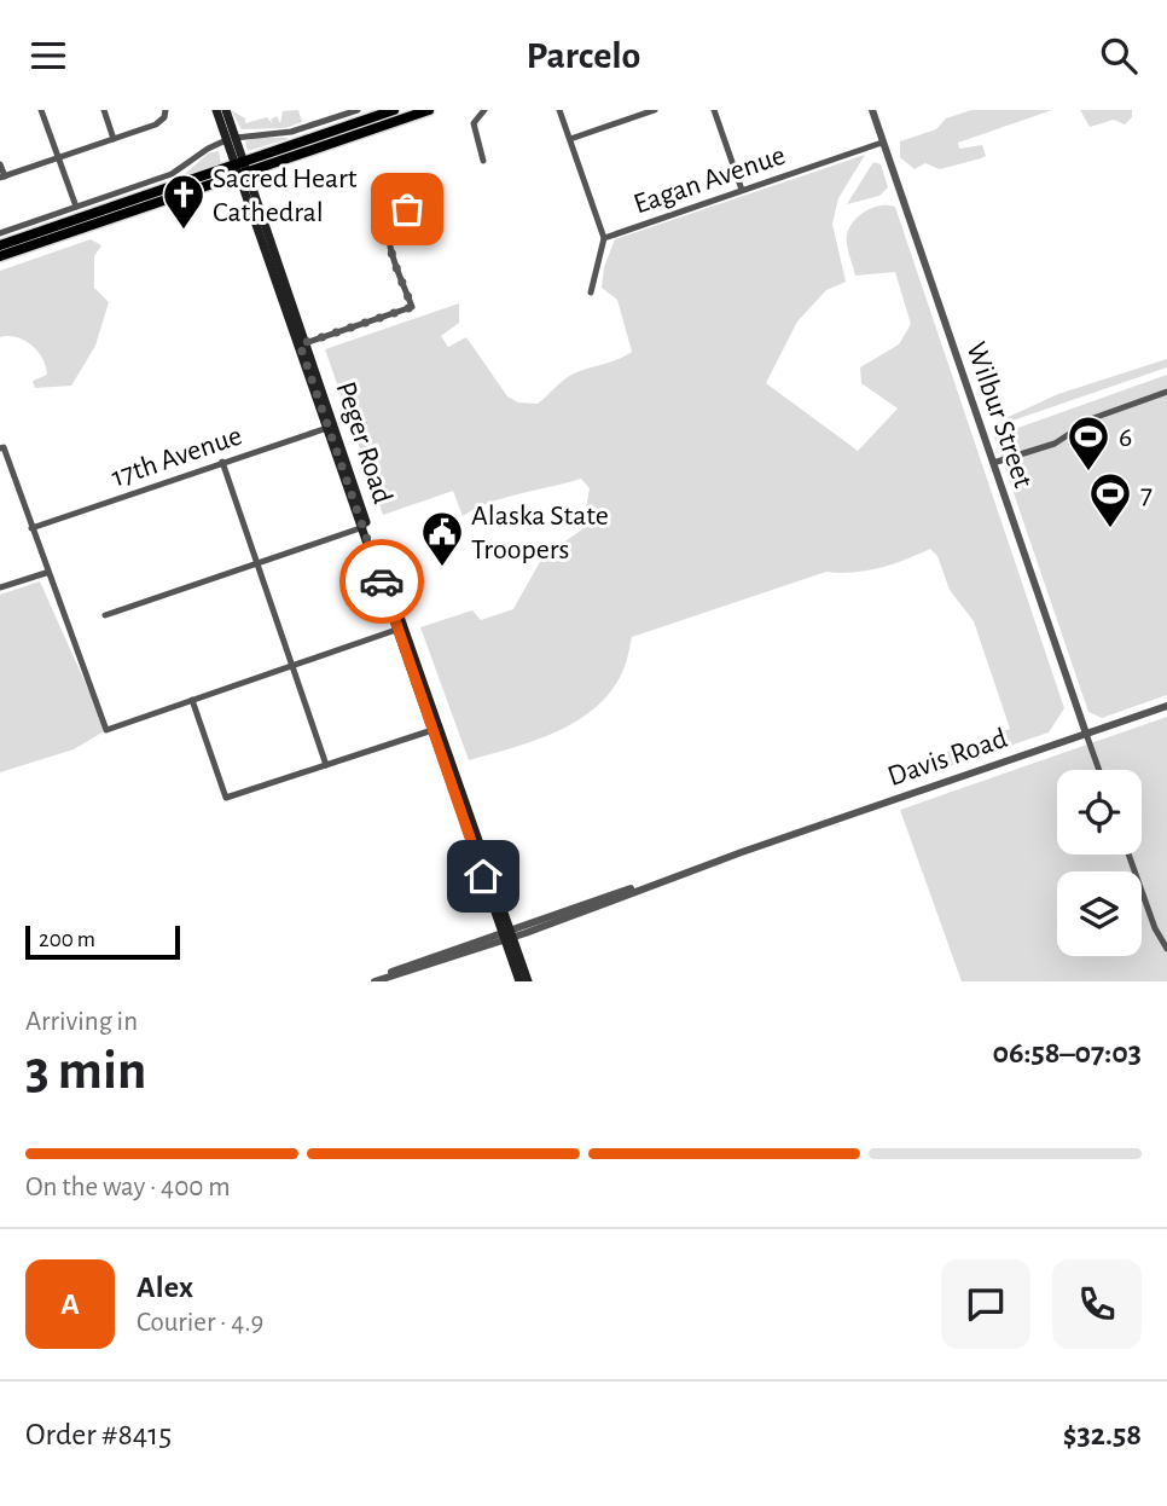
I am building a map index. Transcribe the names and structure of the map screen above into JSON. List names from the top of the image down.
{
  "streets": {
    "main road": ["Peger Road"],
    "street": [
      "Eagan Avenue",
      "Wilbur Street",
      "17th Avenue",
      "Davis Road"
    ]
  },
  "crossings": [
    ["Eagan Avenue", "Wilbur Street"],
    ["Wilbur Street", "Davis Road"],
    ["Peger Road", "17th Avenue"],
    ["Peger Road", "Davis Road"]
  ],
  "places": {
    "church": ["Sacred Heart Cathedral"],
    "sports": ["6", "7"],
    "public building": ["Alaska State Troopers"]
  },
  "scale_bar": "200 m",
  "page": {
    "header": "Parcelo",
    "scale": "200 m",
    "heading": ["3 min", "Arriving in", "06:58–07:03"],
    "panel": [
      "Alex",
      "Courier · 4.9",
      "Order #8415",
      "$32.58"
    ],
    "bar": "On the way · 400 m",
    "round": "A"
  }
}
